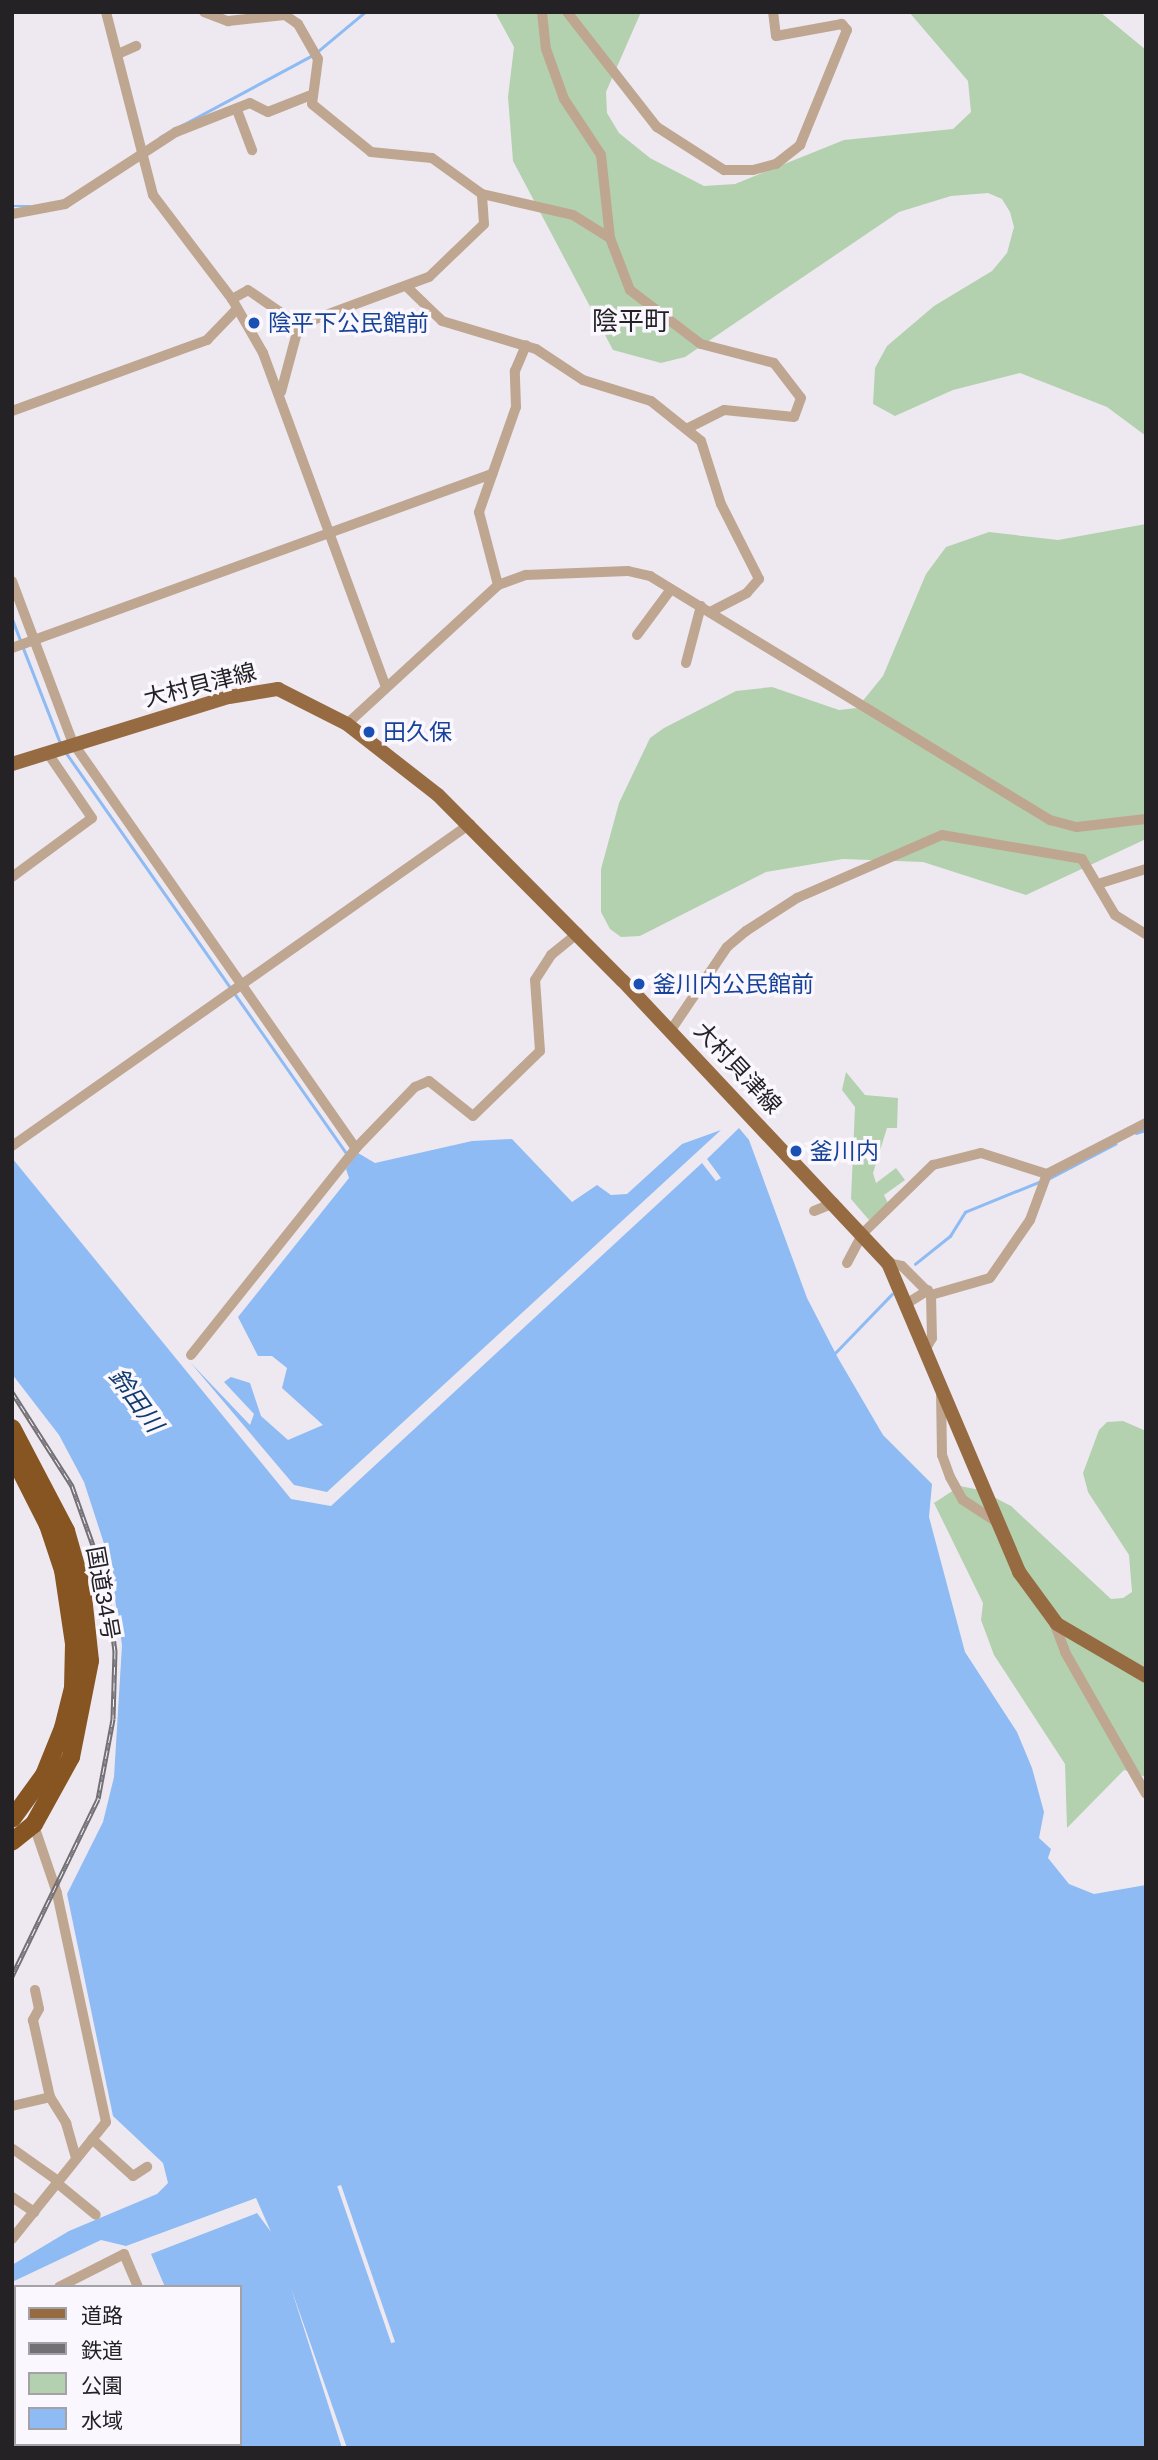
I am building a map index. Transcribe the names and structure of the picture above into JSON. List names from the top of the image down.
{
  "streets": {
    "highway": ["国道34号"],
    "main road": ["大村貝津線"]
  },
  "districts": ["陰平町"],
  "water": ["鈴田川"],
  "places": [
    "陰平下公民館前",
    "田久保",
    "釜川内公民館前",
    "釜川内"
  ],
  "legend": [
    "道路",
    "鉄道",
    "公園",
    "水域"
  ]
}
